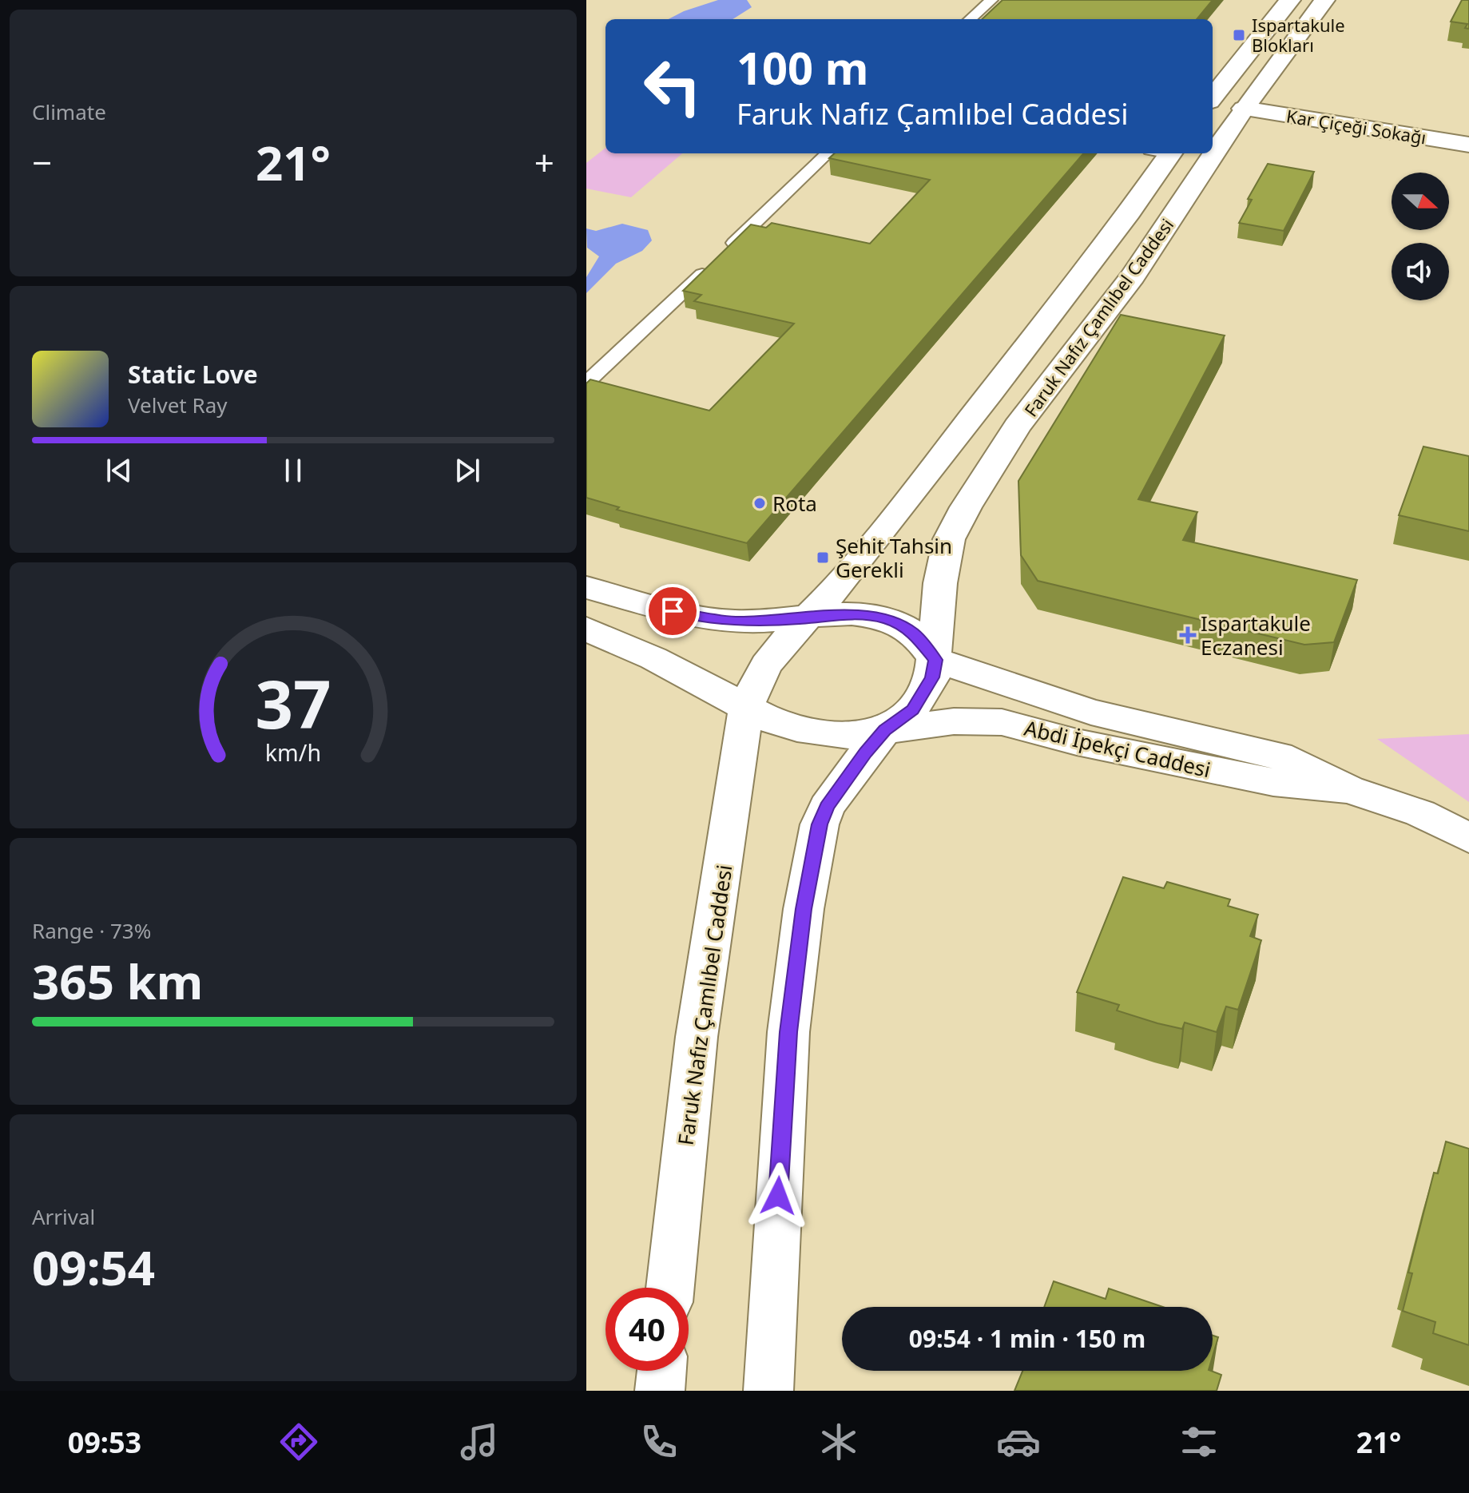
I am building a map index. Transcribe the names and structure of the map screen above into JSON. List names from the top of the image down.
{
  "streets": {
    "street": ["Kar Çiçeği Sokağı", "Faruk Nafız Çamlıbel Caddesi", "Abdi İpekçi Caddesi"]
  },
  "crossings": [
    ["Kar Çiçeği Sokağı", "Faruk Nafız Çamlıbel Caddesi"],
    ["Faruk Nafız Çamlıbel Caddesi", "Abdi İpekçi Caddesi"]
  ],
  "places": {
    "transit": ["Ispartakule Blokları", "Şehit Tahsin Gerekli"],
    "other": ["Rota"],
    "health": ["Ispartakule Eczanesi"]
  },
  "north": "right",
  "page": {
    "tile": [
      "Climate",
      ["Range · 73%", "365 km"],
      ["Arrival", "09:54"]
    ],
    "turn": ["100 m", "Faruk Nafız Çamlıbel Caddesi"],
    "heat": ["−", "21°", "+"],
    "song": ["Static Love", "Velvet Ray"],
    "limit": "40",
    "trip": "09:54 · 1 min · 150 m",
    "tabs": ["09:53", "21°"],
    "gauge": ["37", "km/h"]
  }
}
